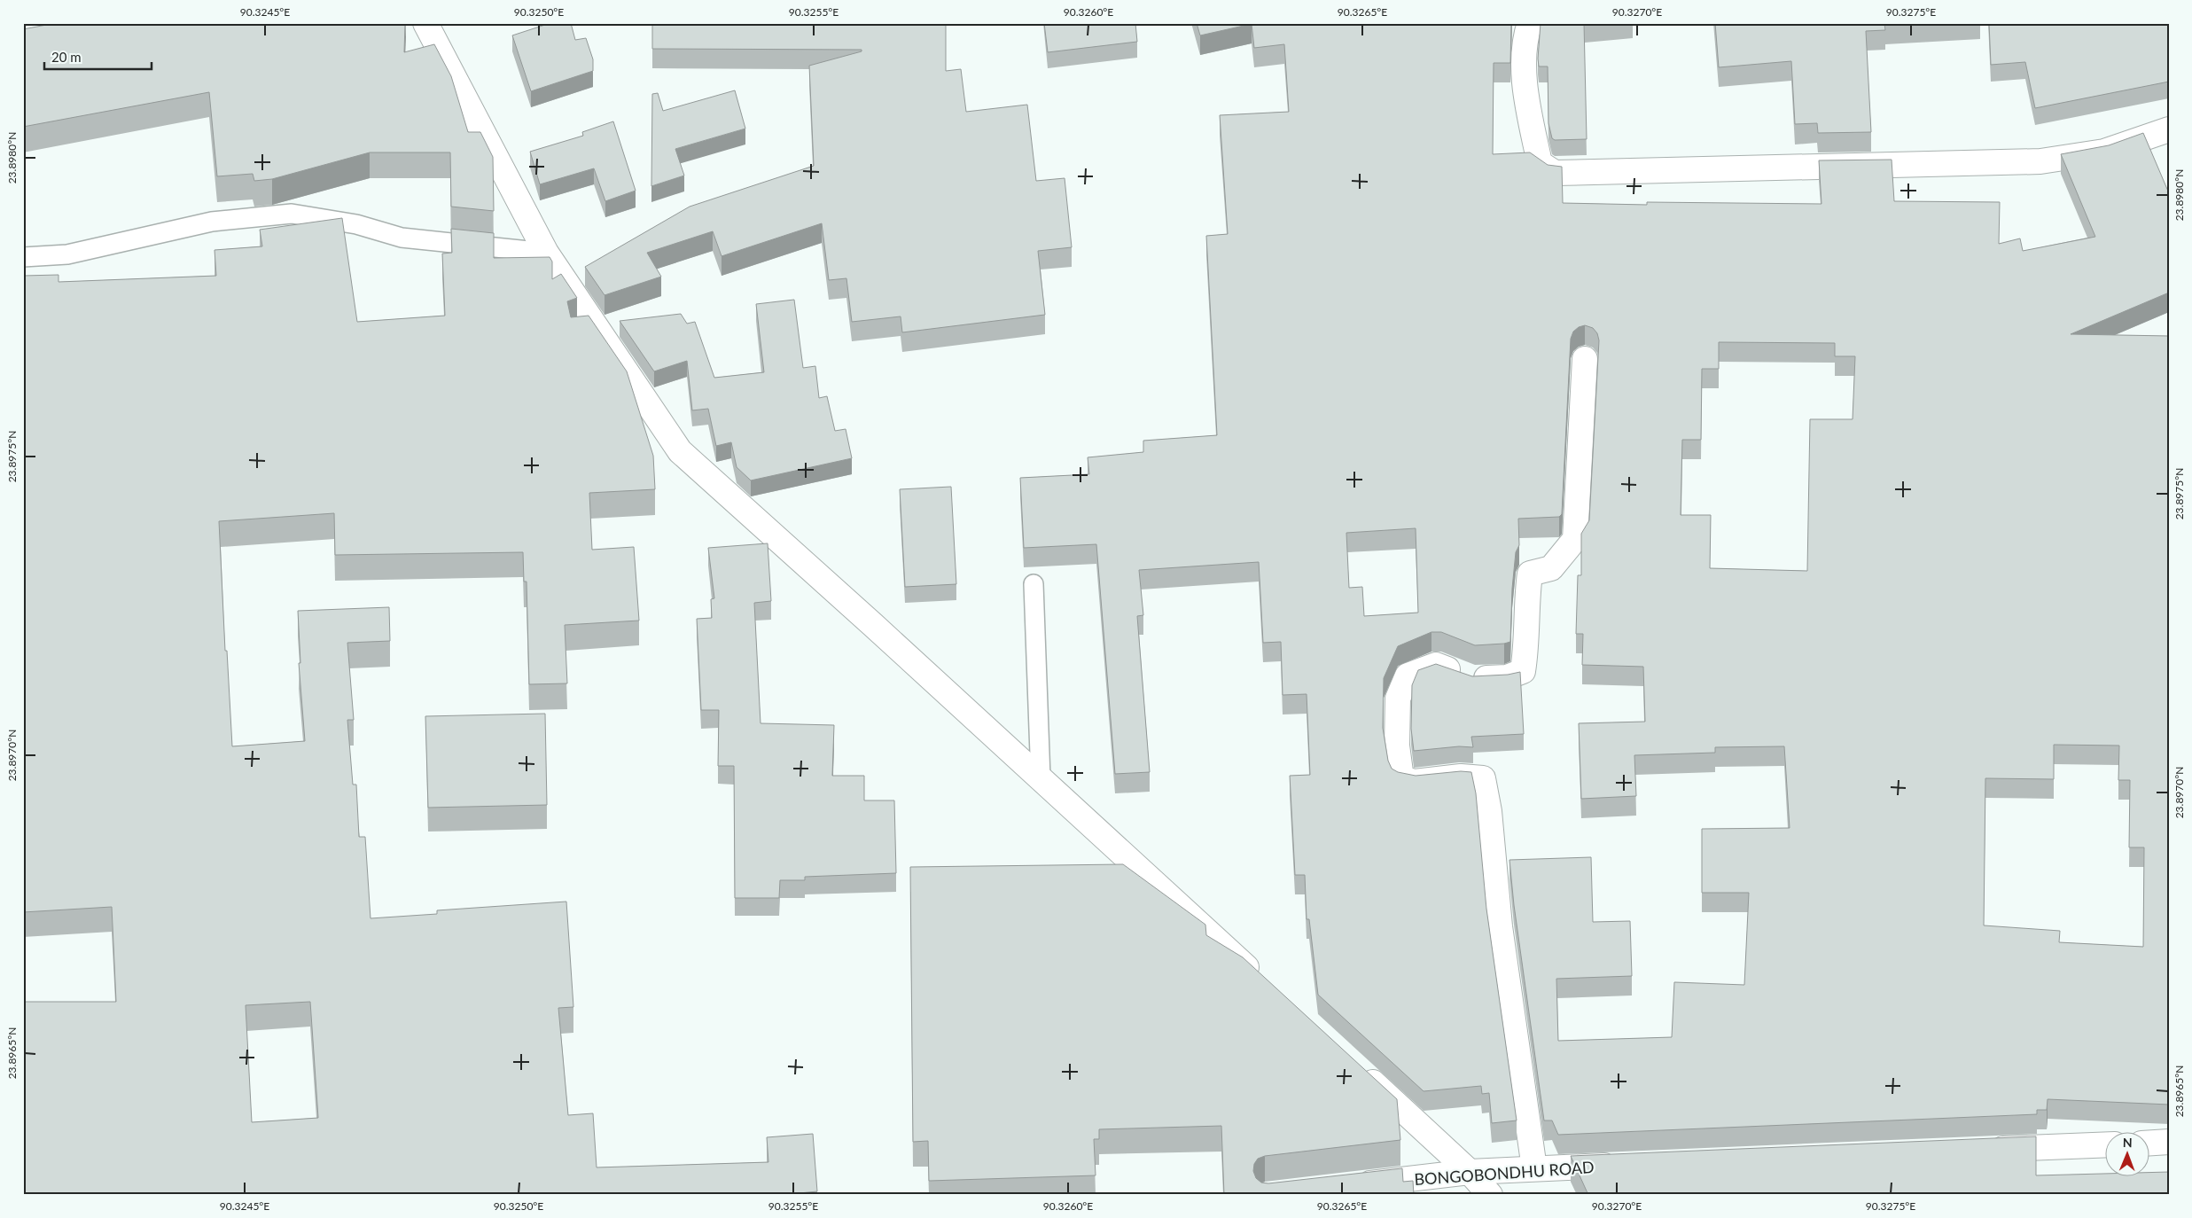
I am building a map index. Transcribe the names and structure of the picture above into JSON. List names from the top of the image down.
{
  "streets": {
    "street": ["BONGOBONDHU ROAD"]
  },
  "scale_bar": "20 m",
  "north": "top",
  "coordinates": [
    "90.3245°E",
    "90.3250°E",
    "90.3255°E",
    "90.3260°E",
    "90.3265°E",
    "90.3270°E",
    "90.3275°E",
    "23.8980°N",
    "23.8975°N",
    "23.8970°N",
    "23.8965°N"
  ]
}
